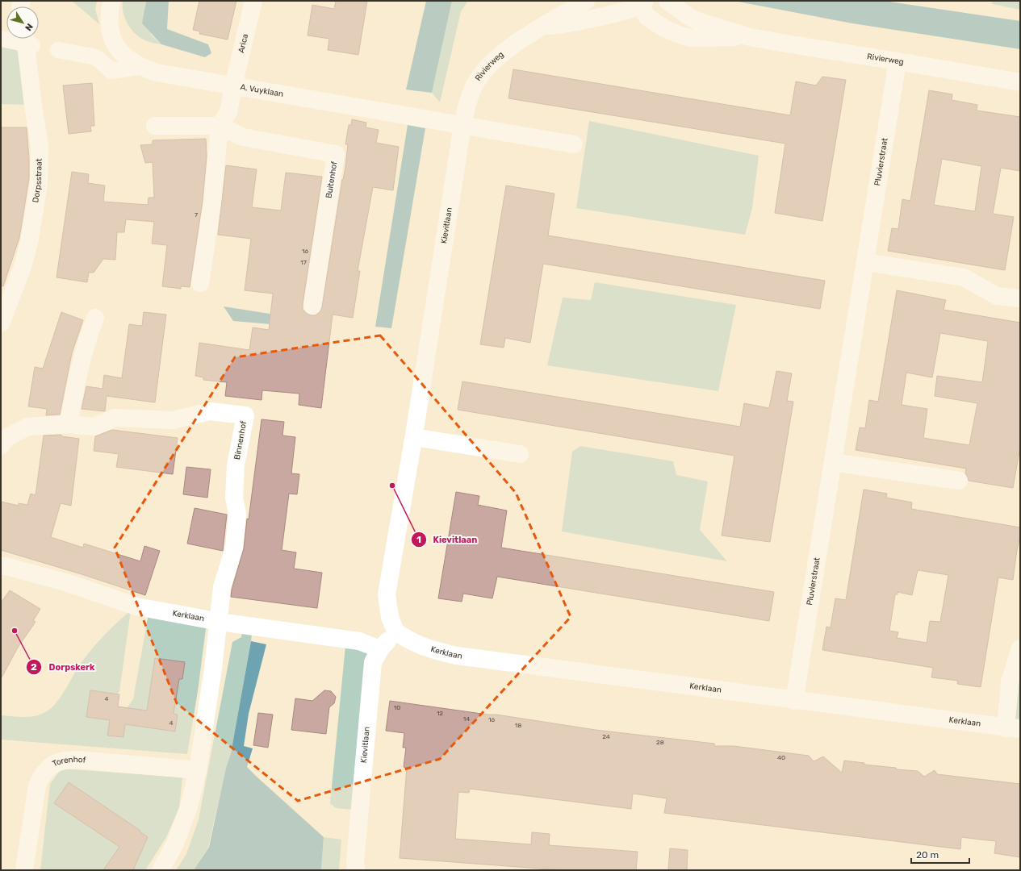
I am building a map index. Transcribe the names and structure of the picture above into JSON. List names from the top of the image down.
{
  "streets": {
    "street": [
      "Arica",
      "Rivierweg",
      "A. Vuyklaan",
      "Pluvierstraat",
      "Dorpsstraat",
      "Buitenhof",
      "Kievitlaan",
      "Binnenhof",
      "Kerklaan",
      "Torenhof"
    ]
  },
  "crossings": [
    ["Arica", "A. Vuyklaan"],
    ["Rivierweg", "A. Vuyklaan"],
    ["Rivierweg", "Pluvierstraat"],
    ["Rivierweg", "Kievitlaan"],
    ["A. Vuyklaan", "Kievitlaan"],
    ["Pluvierstraat", "Kerklaan"],
    ["Kievitlaan", "Kerklaan"],
    ["Binnenhof", "Kerklaan"]
  ],
  "places": ["Kievitlaan", "Dorpskerk"],
  "house_numbers": [
    "7",
    "16",
    "17",
    "4",
    "10",
    "12",
    "14",
    "16",
    "4",
    "18",
    "24",
    "28",
    "40"
  ],
  "scale_bar": "20 m",
  "north": "bottom right"
}
